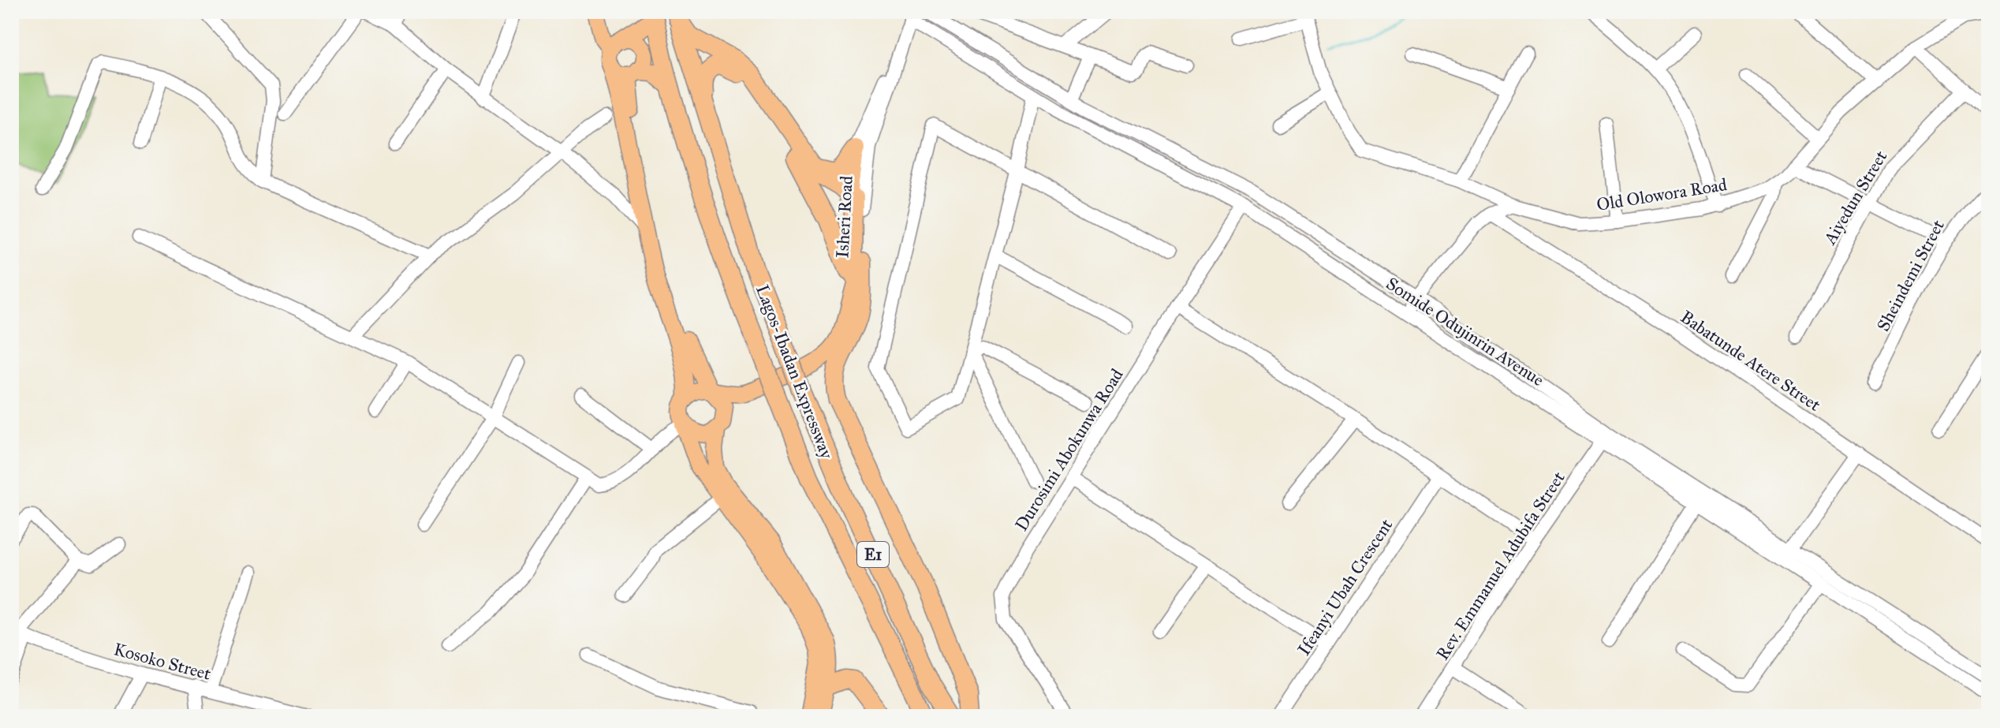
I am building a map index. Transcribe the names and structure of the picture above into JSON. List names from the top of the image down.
{
  "streets": {
    "highway": ["Lagos-Ibadan Expressway", "E1"],
    "main road": ["Isheri Road"],
    "street": [
      "Old Olowora Road",
      "Aiyedun Street",
      "Sheindemi Street",
      "Somide Odujinrin Avenue",
      "Babatunde Atere Street",
      "Durosimi Abokunwa Road",
      "Rev. Emmanuel Adubifa Street",
      "Ifeanyi Ubah Crescent",
      "Kosoko Street"
    ]
  },
  "crossings": [
    ["Isheri Road", "Somide Odujinrin Avenue"],
    ["Somide Odujinrin Avenue", "Durosimi Abokunwa Road"],
    ["Somide Odujinrin Avenue", "Rev. Emmanuel Adubifa Street"]
  ]
}
